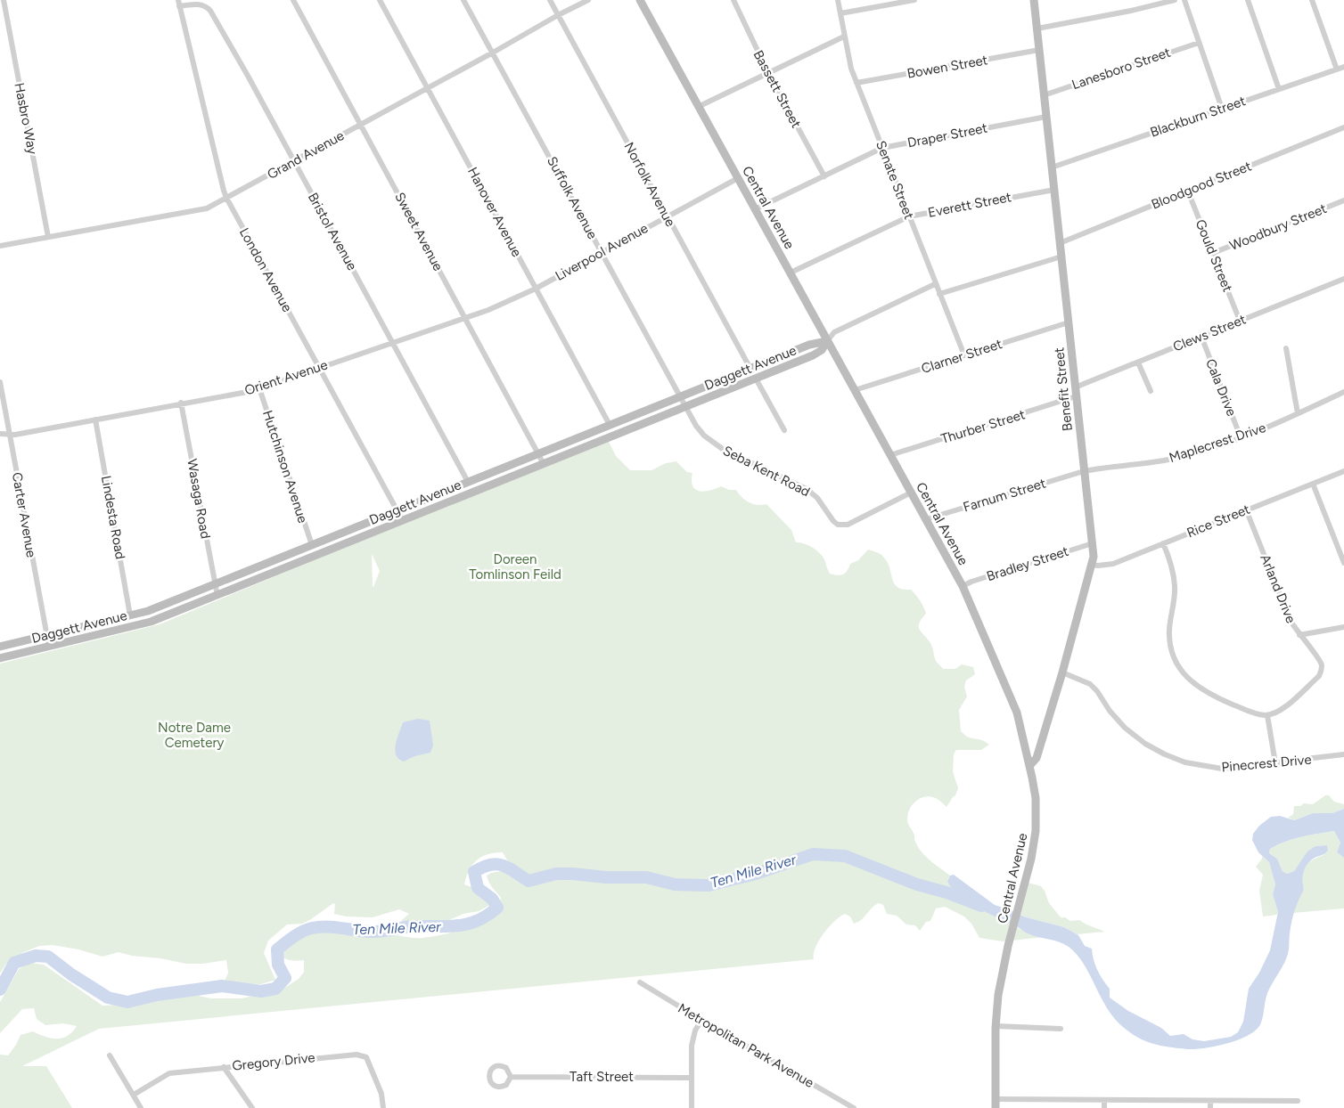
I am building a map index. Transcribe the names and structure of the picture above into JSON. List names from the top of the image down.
{
  "streets": {
    "street": [
      "Bowen Street",
      "Lanesboro Street",
      "Bassett Street",
      "Blackburn Street",
      "Hasbro Way",
      "Draper Street",
      "Grand Avenue",
      "Senate Street",
      "Norfolk Avenue",
      "Bloodgood Street",
      "Suffolk Avenue",
      "Everett Street",
      "Central Avenue",
      "Hanover Avenue",
      "Woodbury Street",
      "Bristol Avenue",
      "Sweet Avenue",
      "Liverpool Avenue",
      "Gould Street",
      "London Avenue",
      "Clews Street",
      "Clarner Street",
      "Daggett Avenue",
      "Orient Avenue",
      "Cala Drive",
      "Benefit Street",
      "Thurber Street",
      "Maplecrest Drive",
      "Hutchinson Avenue",
      "Seba Kent Road",
      "Farnum Street",
      "Wasaga Road",
      "Carter Avenue",
      "Lindesta Road",
      "Rice Street",
      "Bradley Street",
      "Arland Drive",
      "Pinecrest Drive",
      "Metropolitan Park Avenue",
      "Gregory Drive",
      "Taft Street"
    ]
  },
  "crossings": [
    ["Bowen Street", "Senate Street"],
    ["Bowen Street", "Benefit Street"],
    ["Lanesboro Street", "Benefit Street"],
    ["Bassett Street", "Draper Street"],
    ["Blackburn Street", "Benefit Street"],
    ["Hasbro Way", "Grand Avenue"],
    ["Draper Street", "Senate Street"],
    ["Draper Street", "Central Avenue"],
    ["Draper Street", "Benefit Street"],
    ["Grand Avenue", "Norfolk Avenue"],
    ["Grand Avenue", "Suffolk Avenue"],
    ["Grand Avenue", "Hanover Avenue"],
    ["Grand Avenue", "Bristol Avenue"],
    ["Grand Avenue", "Sweet Avenue"],
    ["Grand Avenue", "London Avenue"],
    ["Senate Street", "Everett Street"],
    ["Senate Street", "Clarner Street"],
    ["Senate Street", "Daggett Avenue"],
    ["Norfolk Avenue", "Liverpool Avenue"],
    ["Norfolk Avenue", "Daggett Avenue"],
    ["Bloodgood Street", "Gould Street"],
    ["Bloodgood Street", "Benefit Street"],
    ["Suffolk Avenue", "Liverpool Avenue"],
    ["Suffolk Avenue", "Daggett Avenue"],
    ["Suffolk Avenue", "Seba Kent Road"],
    ["Everett Street", "Central Avenue"],
    ["Everett Street", "Benefit Street"],
    ["Central Avenue", "Liverpool Avenue"],
    ["Central Avenue", "Clarner Street"],
    ["Central Avenue", "Daggett Avenue"],
    ["Central Avenue", "Benefit Street"],
    ["Central Avenue", "Thurber Street"],
    ["Central Avenue", "Seba Kent Road"],
    ["Central Avenue", "Farnum Street"],
    ["Central Avenue", "Bradley Street"],
    ["Hanover Avenue", "Liverpool Avenue"],
    ["Hanover Avenue", "Daggett Avenue"],
    ["Hanover Avenue", "Orient Avenue"],
    ["Woodbury Street", "Gould Street"],
    ["Bristol Avenue", "London Avenue"],
    ["Bristol Avenue", "Daggett Avenue"],
    ["Bristol Avenue", "Orient Avenue"],
    ["Sweet Avenue", "Daggett Avenue"],
    ["Sweet Avenue", "Orient Avenue"],
    ["Liverpool Avenue", "Orient Avenue"],
    ["Gould Street", "Clews Street"],
    ["London Avenue", "Daggett Avenue"],
    ["London Avenue", "Orient Avenue"],
    ["Clews Street", "Cala Drive"],
    ["Clews Street", "Benefit Street"],
    ["Clarner Street", "Benefit Street"],
    ["Daggett Avenue", "Hutchinson Avenue"],
    ["Daggett Avenue", "Seba Kent Road"],
    ["Daggett Avenue", "Wasaga Road"],
    ["Daggett Avenue", "Carter Avenue"],
    ["Daggett Avenue", "Lindesta Road"],
    ["Orient Avenue", "Hutchinson Avenue"],
    ["Orient Avenue", "Wasaga Road"],
    ["Orient Avenue", "Carter Avenue"],
    ["Orient Avenue", "Lindesta Road"],
    ["Cala Drive", "Maplecrest Drive"],
    ["Benefit Street", "Thurber Street"],
    ["Benefit Street", "Maplecrest Drive"],
    ["Benefit Street", "Farnum Street"],
    ["Benefit Street", "Rice Street"],
    ["Benefit Street", "Bradley Street"],
    ["Benefit Street", "Pinecrest Drive"],
    ["Maplecrest Drive", "Farnum Street"],
    ["Rice Street", "Arland Drive"]
  ],
  "water": ["Ten Mile River"],
  "parks": ["Doreen Tomlinson Feild", "Notre Dame Cemetery"]
}
